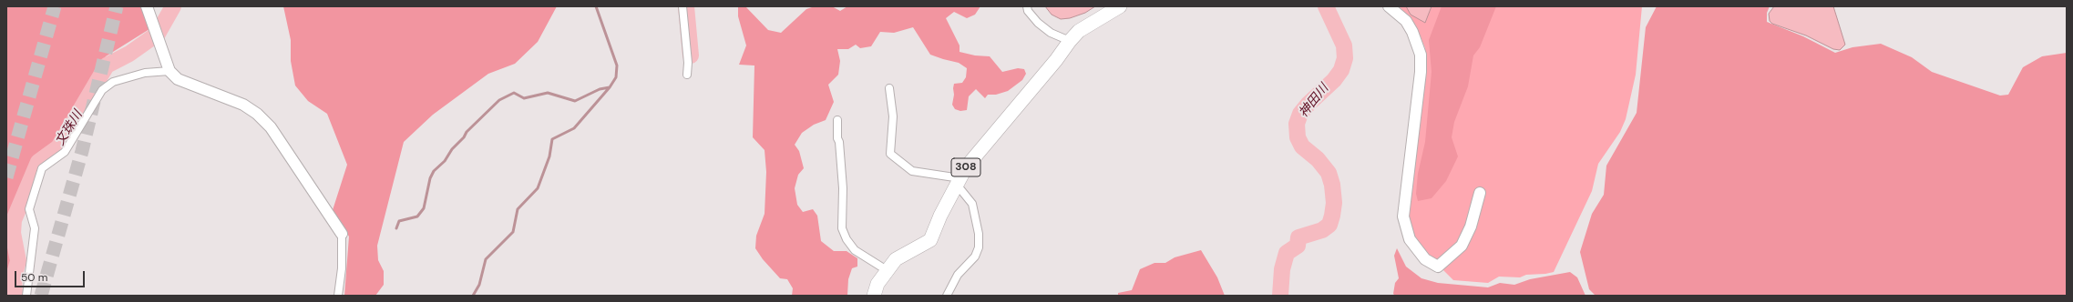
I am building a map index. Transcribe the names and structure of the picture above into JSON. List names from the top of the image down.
{
  "streets": {
    "highway": ["308"]
  },
  "water": ["神田川", "文珠川"],
  "scale_bar": "50 m"
}
